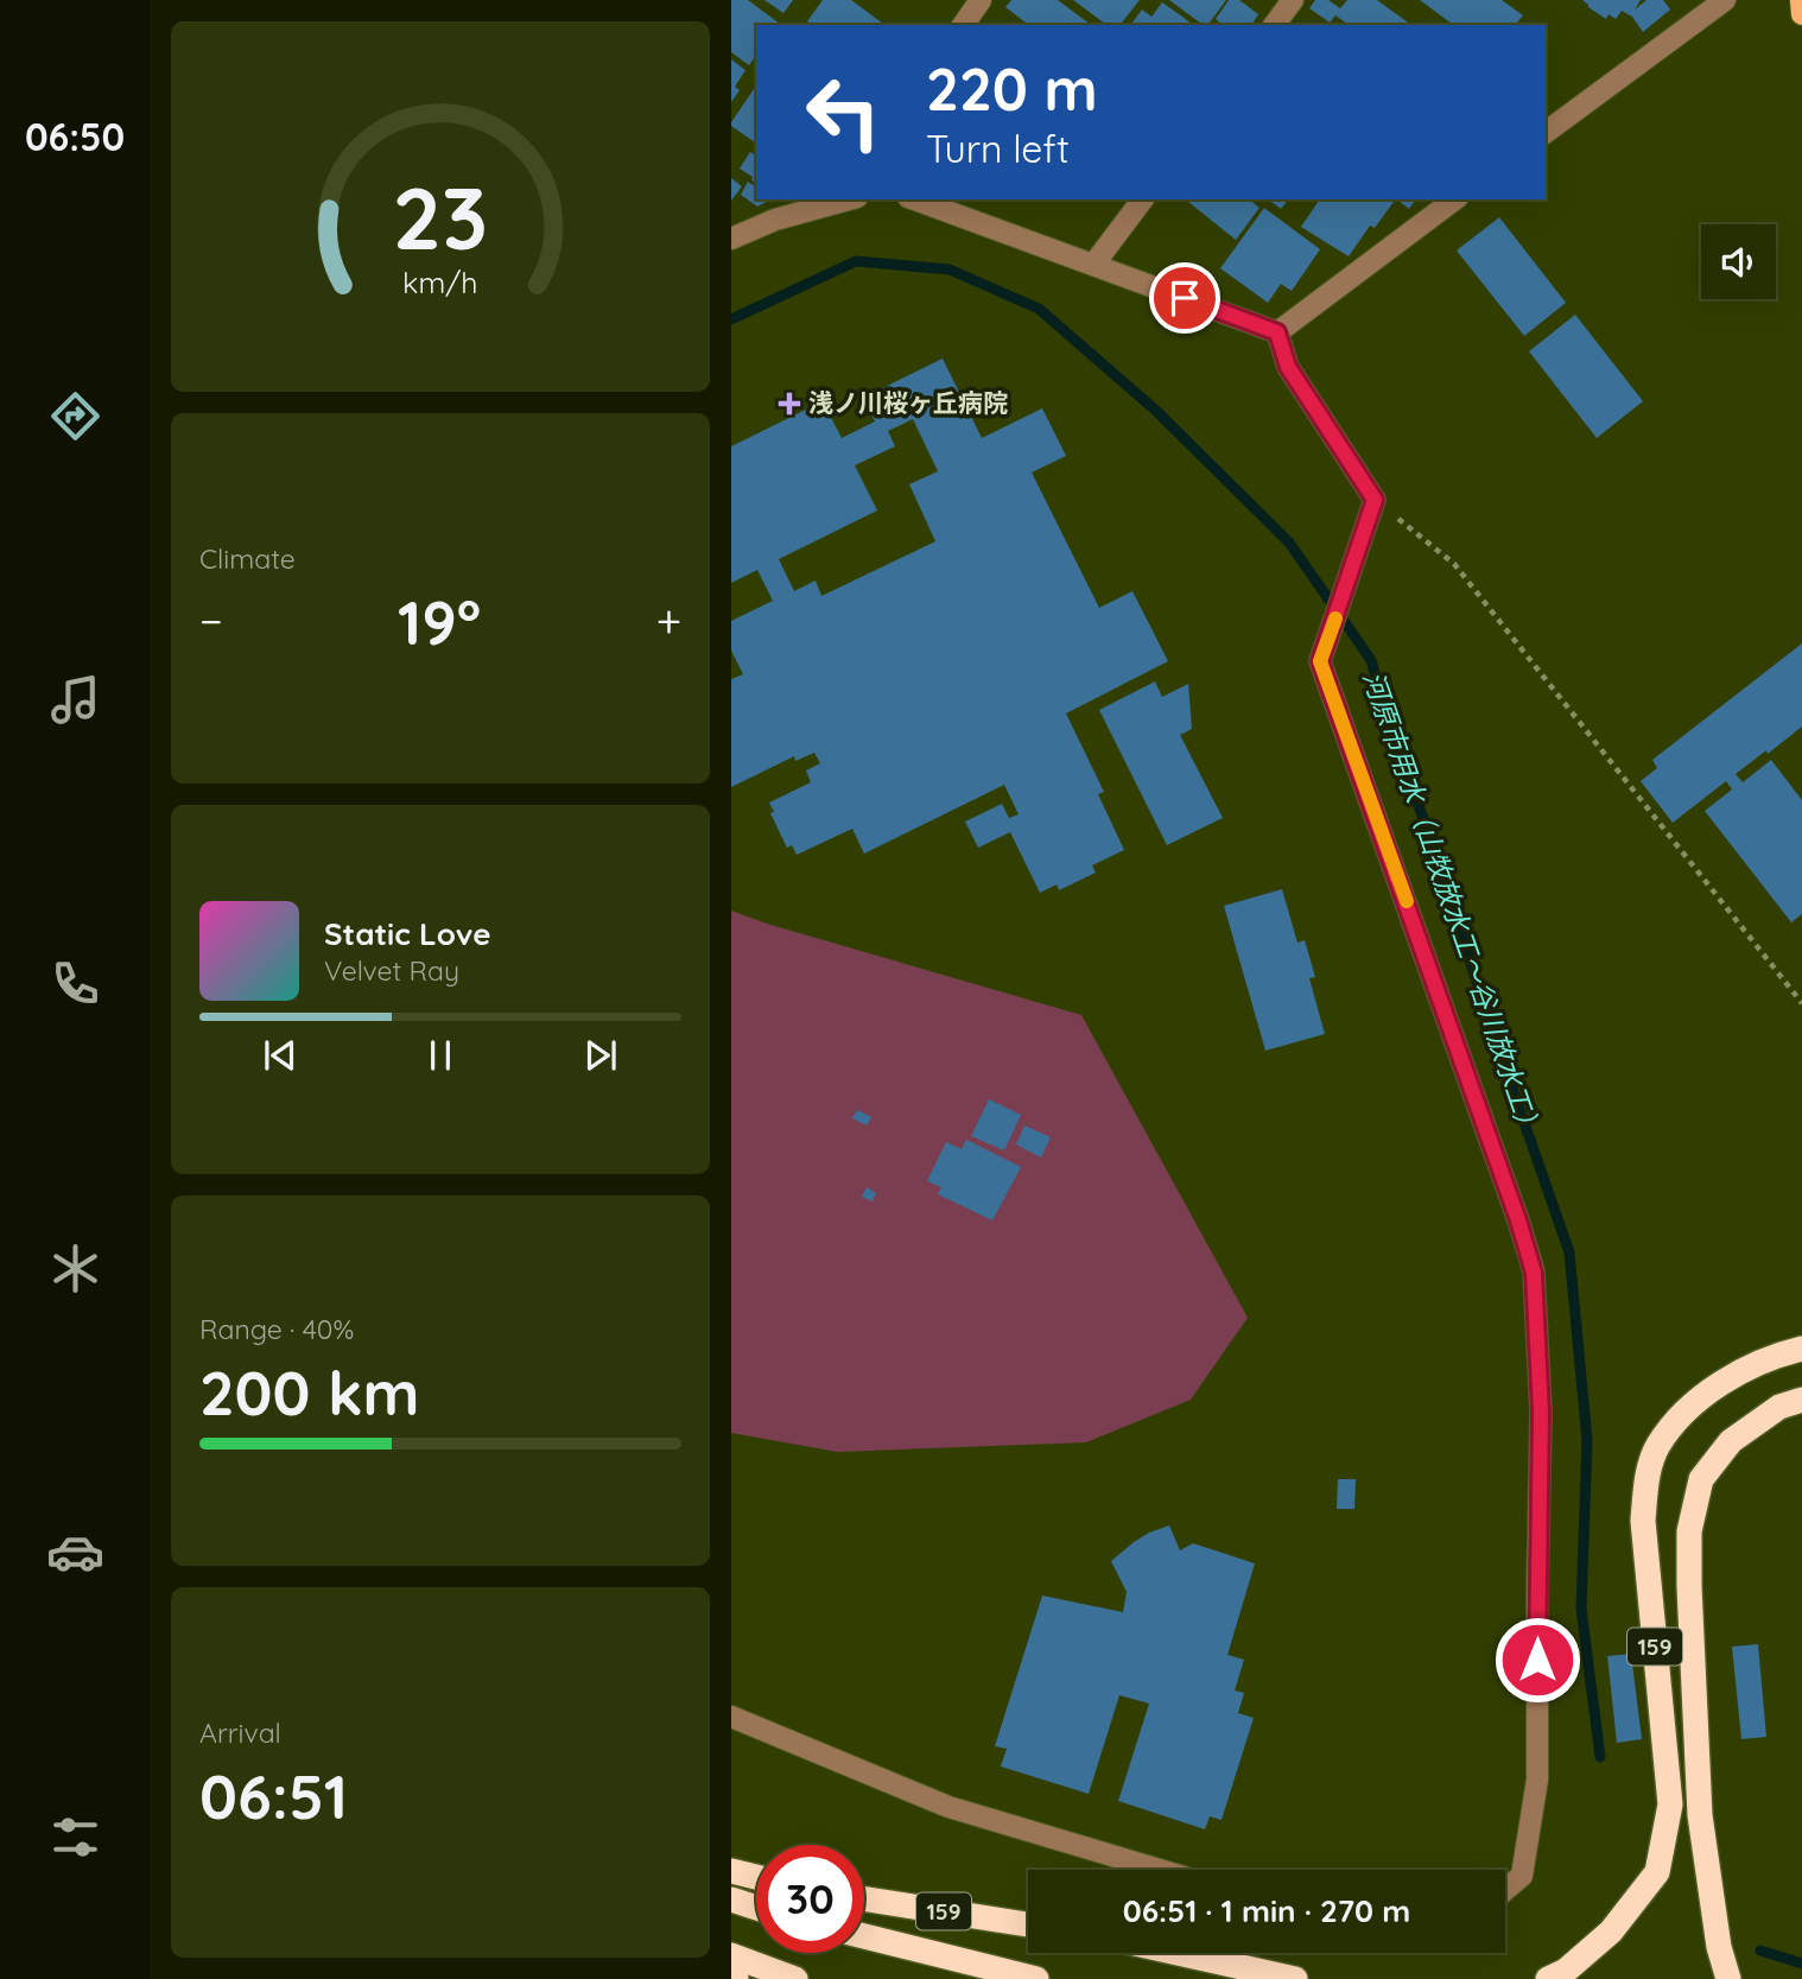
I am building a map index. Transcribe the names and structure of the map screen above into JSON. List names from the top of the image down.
{
  "streets": {
    "highway": ["159"]
  },
  "water": ["河原市用水（山牧放水工～谷川放水工）"],
  "places": {
    "health": ["浅ノ川桜ヶ丘病院"]
  },
  "page": {
    "tabs": "06:50",
    "turn": ["220 m", "Turn left"],
    "tile": [
      "Climate",
      ["Range · 40%", "200 km"],
      ["Arrival", "06:51"]
    ],
    "heat": ["−", "19°", "+"],
    "song": ["Static Love", "Velvet Ray"],
    "limit": "30",
    "trip": "06:51 · 1 min · 270 m",
    "gauge": ["23", "km/h"]
  }
}
